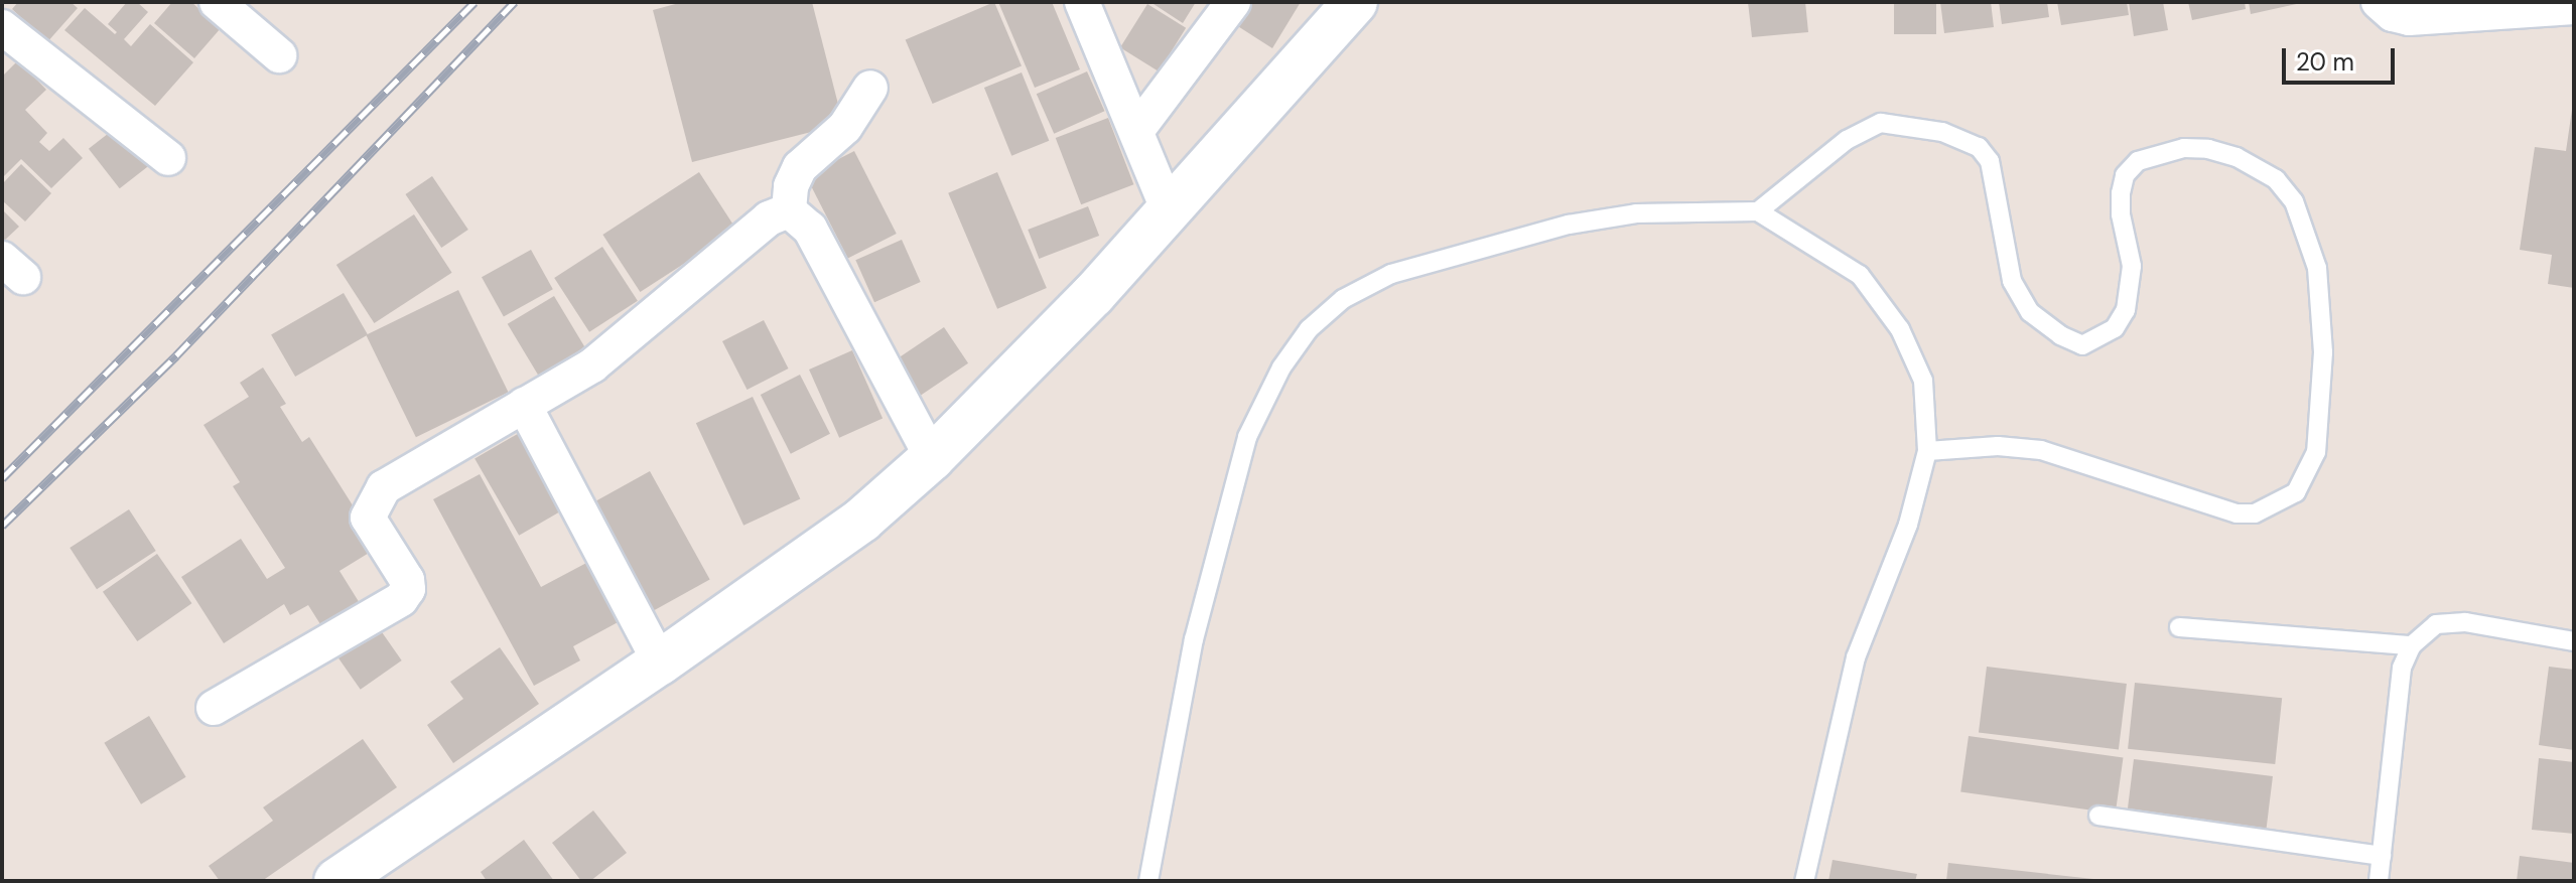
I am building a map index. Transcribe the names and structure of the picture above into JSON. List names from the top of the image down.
{
  "scale_bar": "20 m"
}
